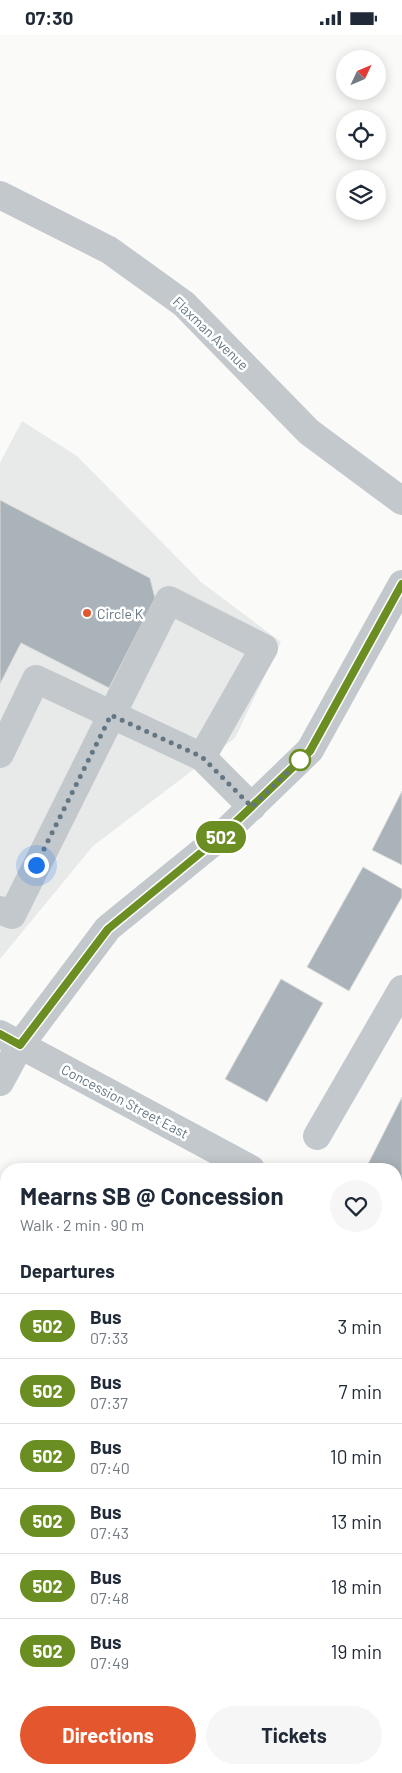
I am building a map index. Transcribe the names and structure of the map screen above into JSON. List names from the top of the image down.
{
  "streets": {
    "street": ["Flaxman Avenue", "Concession Street East"]
  },
  "places": ["Circle K"],
  "lines": ["bus line 502"],
  "north": "top right",
  "page": {
    "status": "07:30",
    "on_map": "502",
    "heading": [
      ["Mearns SB @ Concession", "Walk · 2 min · 90 m"],
      "Departures"
    ],
    "list": [
      {
        "mark": "502",
        "name": "Bus",
        "note": "07:33",
        "value": "3 min"
      },
      {
        "mark": "502",
        "name": "Bus",
        "note": "07:37",
        "value": "7 min"
      },
      {
        "mark": "502",
        "name": "Bus",
        "note": "07:40",
        "value": "10 min"
      },
      {
        "mark": "502",
        "name": "Bus",
        "note": "07:43",
        "value": "13 min"
      },
      {
        "mark": "502",
        "name": "Bus",
        "note": "07:48",
        "value": "18 min"
      },
      {
        "mark": "502",
        "name": "Bus",
        "note": "07:49",
        "value": "19 min"
      }
    ],
    "buttons": ["Directions", "Tickets"]
  }
}
